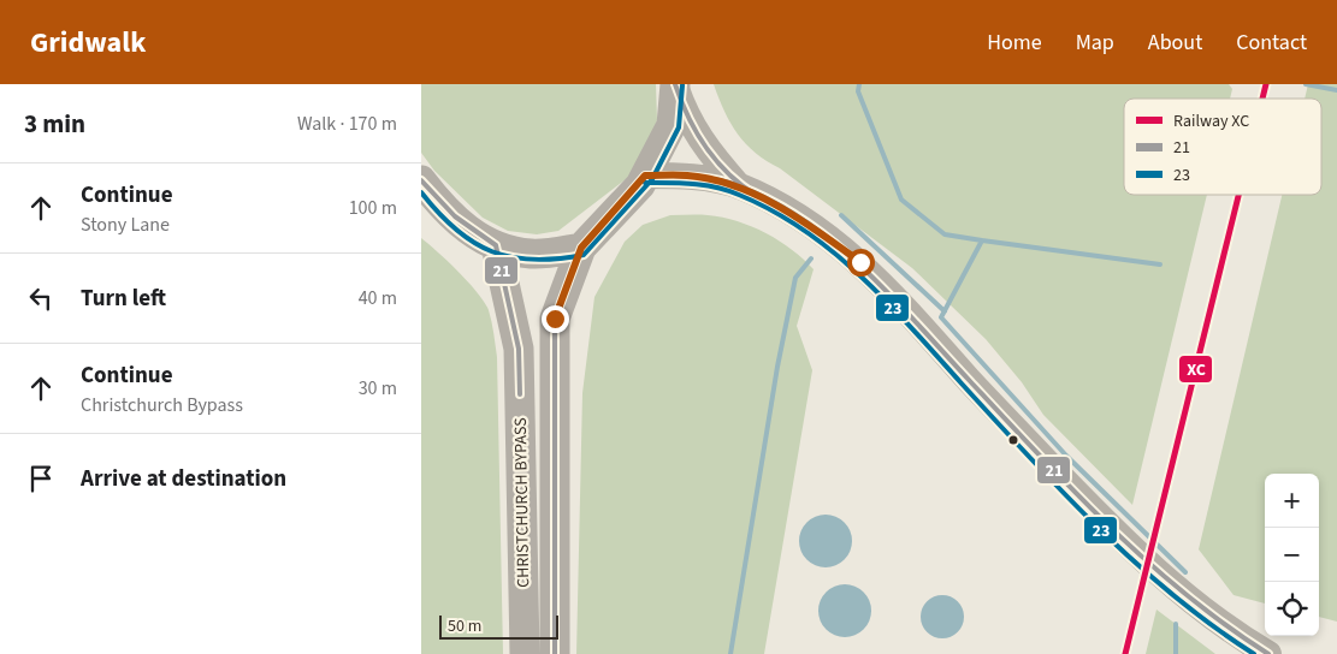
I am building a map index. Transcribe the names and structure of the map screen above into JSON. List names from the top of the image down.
{
  "streets": {
    "main road": ["CHRISTCHURCH BYPASS"]
  },
  "lines": ["rail line XC", "transit line 21", "transit line 23"],
  "legend": ["Railway XC", "21", "23"],
  "scale_bar": "50 m",
  "page": {
    "header": "Gridwalk",
    "nav": [
      "Home",
      "Map",
      "About",
      "Contact"
    ],
    "heading": ["3 min", "Walk · 170 m"],
    "list": [
      ["Continue", "Stony Lane", "100 m"],
      ["Turn left", "40 m"],
      ["Continue", "Christchurch Bypass", "30 m"],
      "Arrive at destination"
    ],
    "map_buttons": ["+", "−"],
    "scale": "50 m"
  }
}
